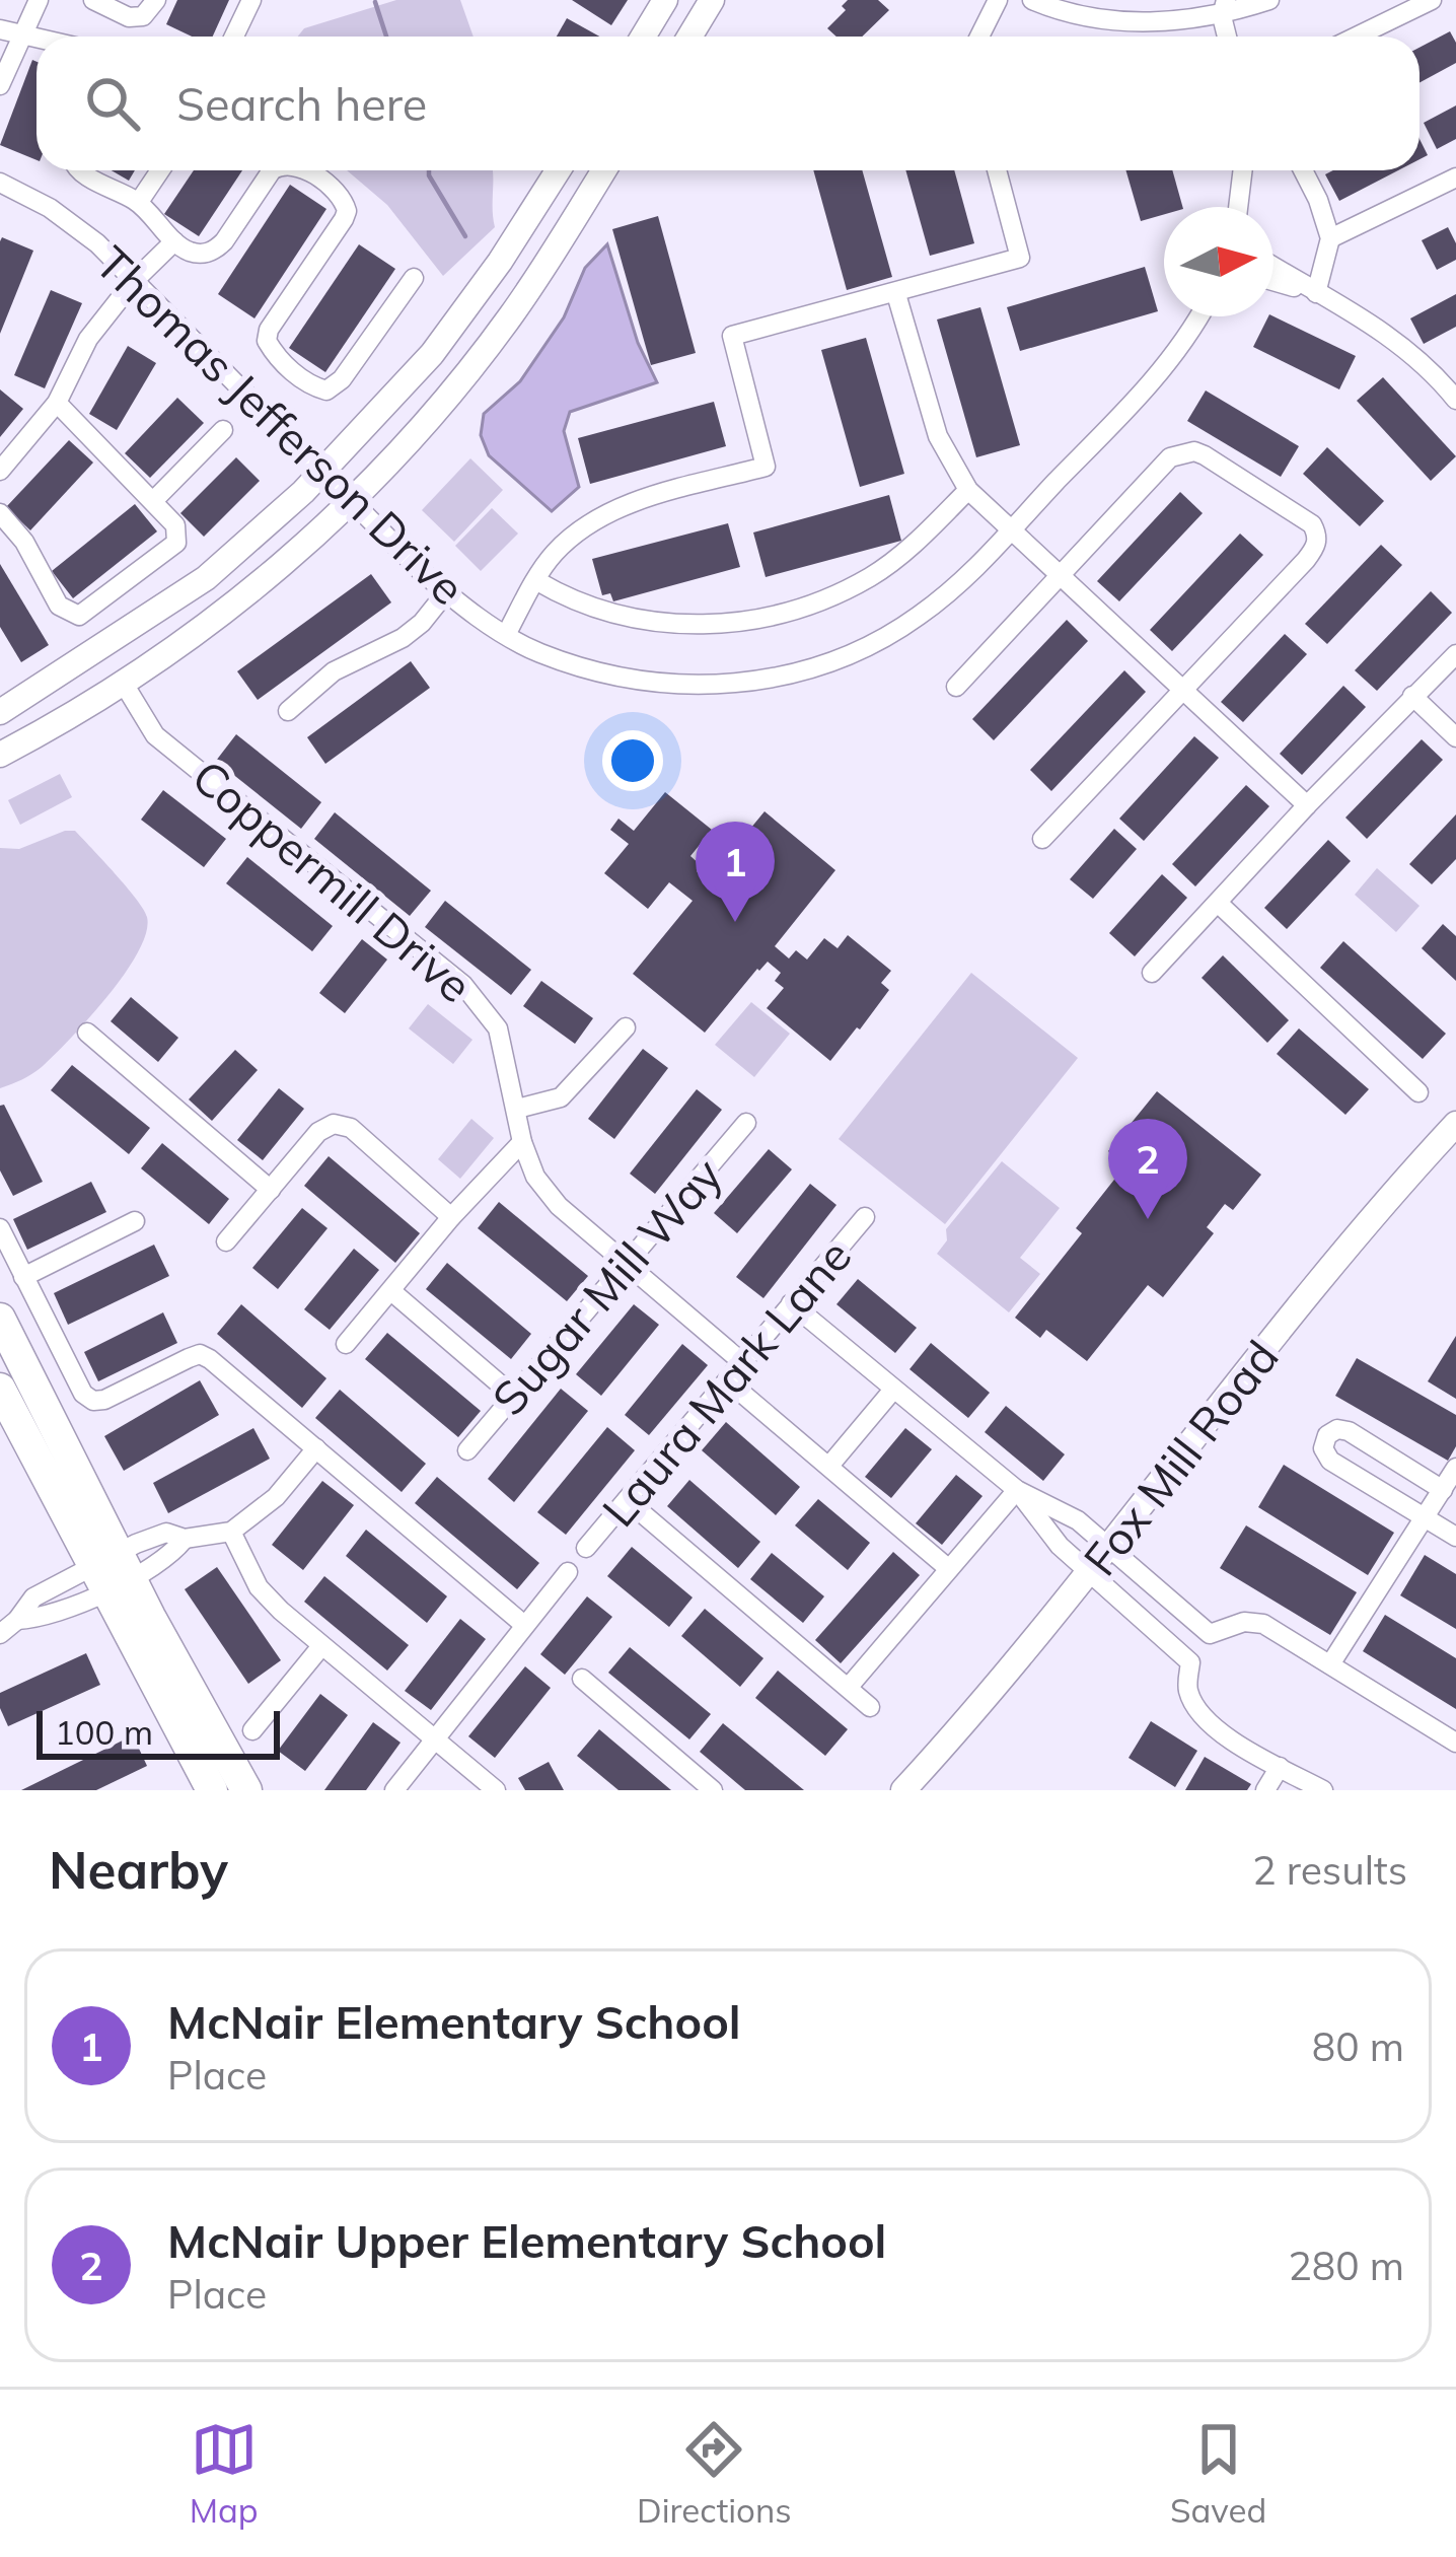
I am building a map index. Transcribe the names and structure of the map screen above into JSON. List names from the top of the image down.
{
  "streets": {
    "street": [
      "Thomas Jefferson Drive",
      "Coppermill Drive",
      "Sugar Mill Way",
      "Laura Mark Lane",
      "Fox Mill Road"
    ]
  },
  "crossings": [
    ["Coppermill Drive", "Sugar Mill Way"],
    ["Coppermill Drive", "Laura Mark Lane"]
  ],
  "scale_bar": "100 m",
  "north": "right",
  "page": {
    "search": "Search here",
    "pins": ["1", "2"],
    "scale": "100 m",
    "heading": ["Nearby", "2 results"],
    "list": [
      {
        "mark": "1",
        "name": "McNair Elementary School",
        "note": "Place",
        "value": "80 m"
      },
      {
        "mark": "2",
        "name": "McNair Upper Elementary School",
        "note": "Place",
        "value": "280 m"
      }
    ],
    "nav": ["Map", "Directions", "Saved"]
  }
}
